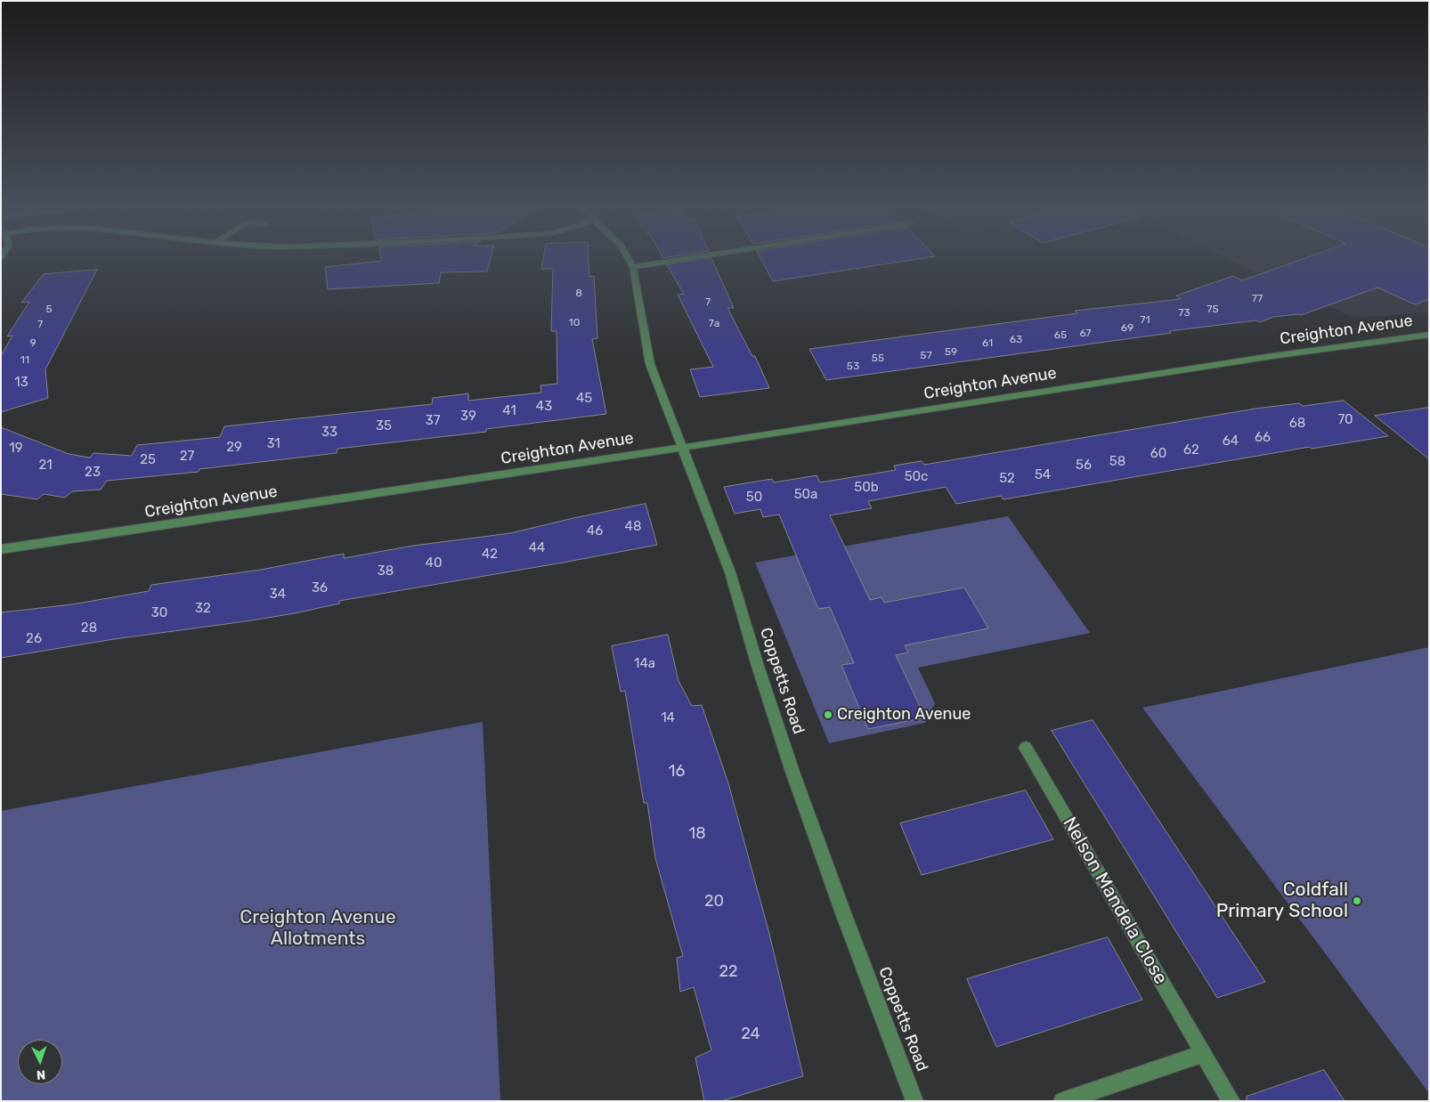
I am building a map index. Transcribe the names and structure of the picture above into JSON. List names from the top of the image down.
{
  "streets": {
    "street": ["Creighton Avenue", "Coppetts Road", "Nelson Mandela Close"]
  },
  "crossings": [
    ["Creighton Avenue", "Coppetts Road"]
  ],
  "parks": ["Creighton Avenue Allotments"],
  "places": ["Creighton Avenue", "Coldfall Primary School"],
  "house_numbers": [
    "8",
    "77",
    "7",
    "5",
    "75",
    "73",
    "71",
    "10",
    "7a",
    "7",
    "69",
    "67",
    "65",
    "63",
    "9",
    "61",
    "59",
    "57",
    "55",
    "11",
    "53",
    "13",
    "45",
    "43",
    "41",
    "39",
    "70",
    "37",
    "68",
    "35",
    "33",
    "66",
    "64",
    "31",
    "29",
    "19",
    "62",
    "60",
    "27",
    "25",
    "58",
    "21",
    "56",
    "23",
    "54",
    "50c",
    "52",
    "50b",
    "50a",
    "50",
    "48",
    "46",
    "44",
    "42",
    "40",
    "38",
    "36",
    "34",
    "32",
    "30",
    "28",
    "26",
    "14a",
    "14",
    "16",
    "18",
    "20",
    "22",
    "24"
  ],
  "north": "bottom"
}
